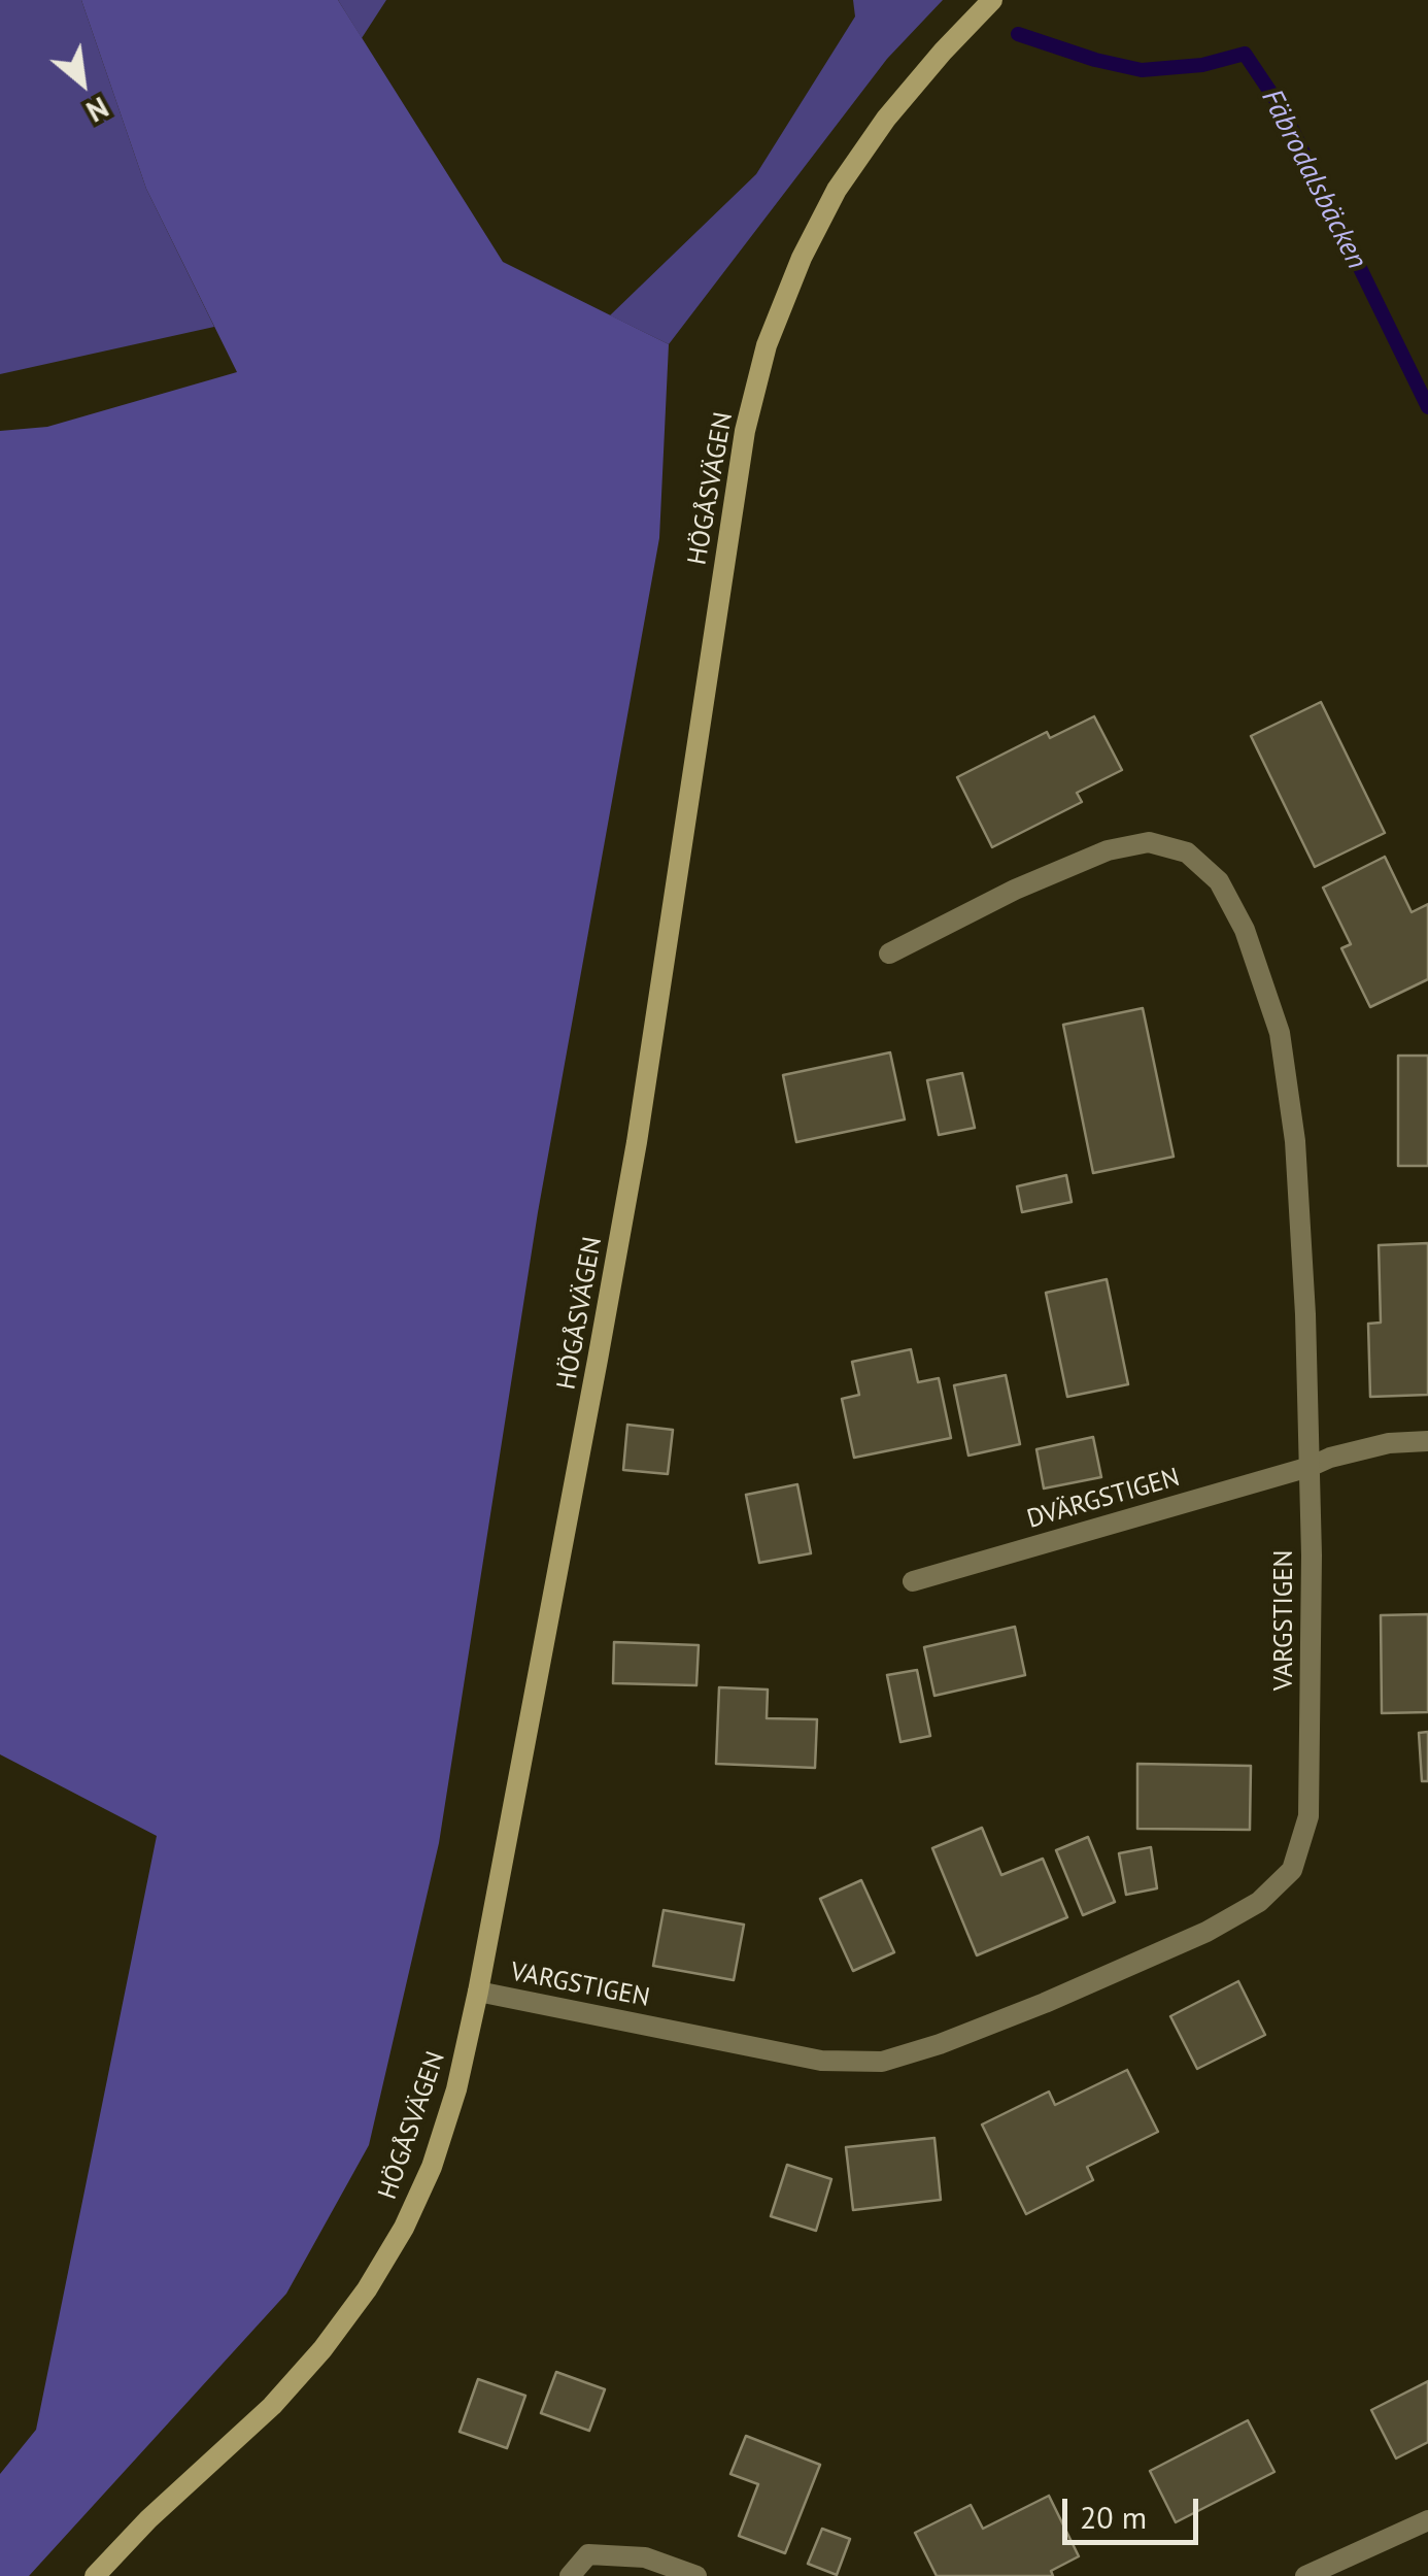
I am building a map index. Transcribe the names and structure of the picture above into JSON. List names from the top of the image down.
{
  "streets": {
    "street": ["HÖGÅSVÄGEN", "DVÄRGSTIGEN", "VARGSTIGEN"]
  },
  "crossings": [
    ["HÖGÅSVÄGEN", "VARGSTIGEN"],
    ["DVÄRGSTIGEN", "VARGSTIGEN"]
  ],
  "water": ["Fäbrodalsbäcken"],
  "scale_bar": "20 m",
  "north": "bottom right"
}
